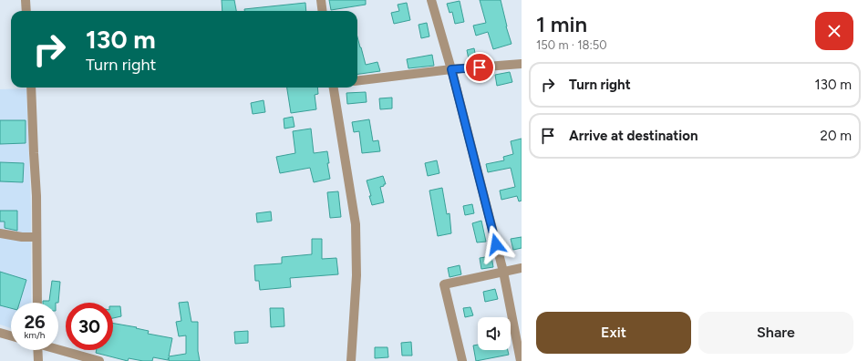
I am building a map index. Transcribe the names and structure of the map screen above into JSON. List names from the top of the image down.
{
  "page": {
    "heading": ["1 min", "150 m · 18:50"],
    "turn": ["130 m", "Turn right"],
    "list": [
      {
        "name": "Turn right",
        "value": "130 m"
      },
      {
        "name": "Arrive at destination",
        "value": "20 m"
      }
    ],
    "speed": "26 km/h",
    "limit": "30",
    "buttons": ["Exit", "Share"]
  }
}
